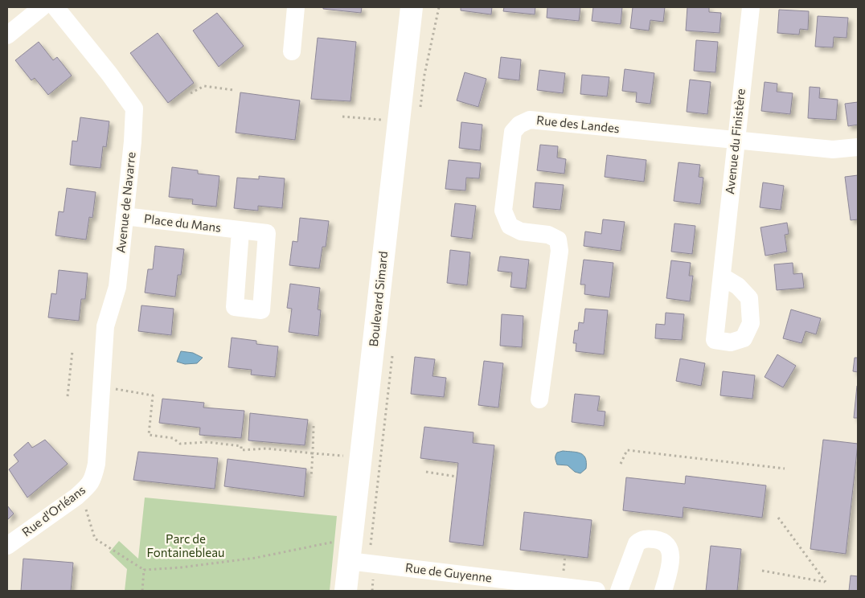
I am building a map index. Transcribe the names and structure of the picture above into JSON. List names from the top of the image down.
{
  "streets": {
    "main road": ["Boulevard Simard"],
    "street": [
      "Rue des Landes",
      "Avenue du Finistère",
      "Avenue de Navarre",
      "Place du Mans",
      "Rue d'Orléans",
      "Rue de Guyenne"
    ]
  },
  "crossings": [
    ["Rue des Landes", "Avenue du Finistère"],
    ["Avenue de Navarre", "Place du Mans"],
    ["Avenue de Navarre", "Rue d'Orléans"],
    ["Boulevard Simard", "Rue de Guyenne"]
  ],
  "parks": ["Parc de Fontainebleau"]
}
